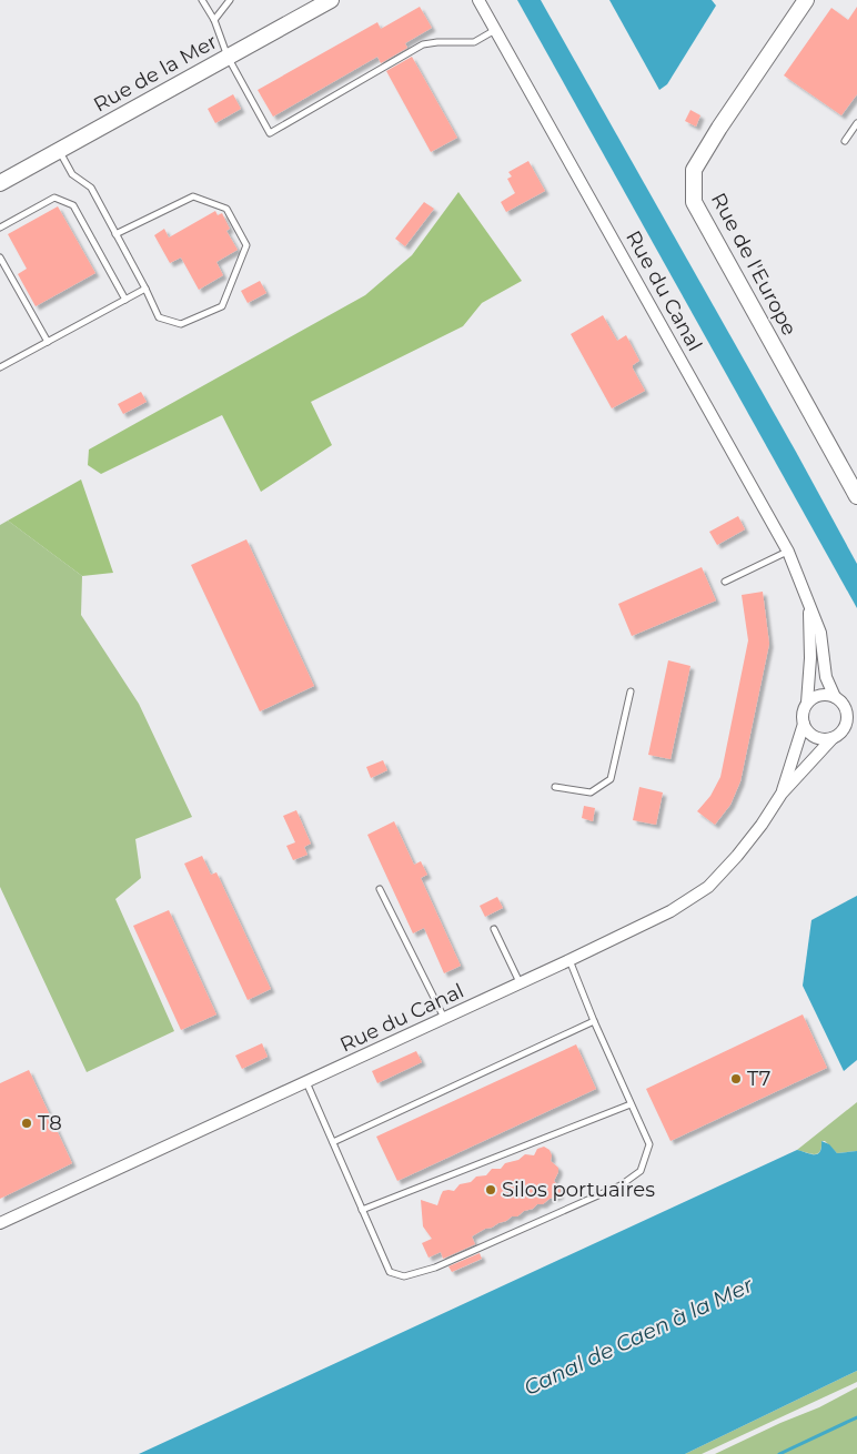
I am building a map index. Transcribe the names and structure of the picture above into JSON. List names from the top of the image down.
{
  "streets": {
    "street": ["Rue de la Mer", "Rue de l'Europe", "Rue du Canal"]
  },
  "water": ["Canal de Caen à la Mer"],
  "places": ["T7", "T8", "Silos portuaires"]
}
